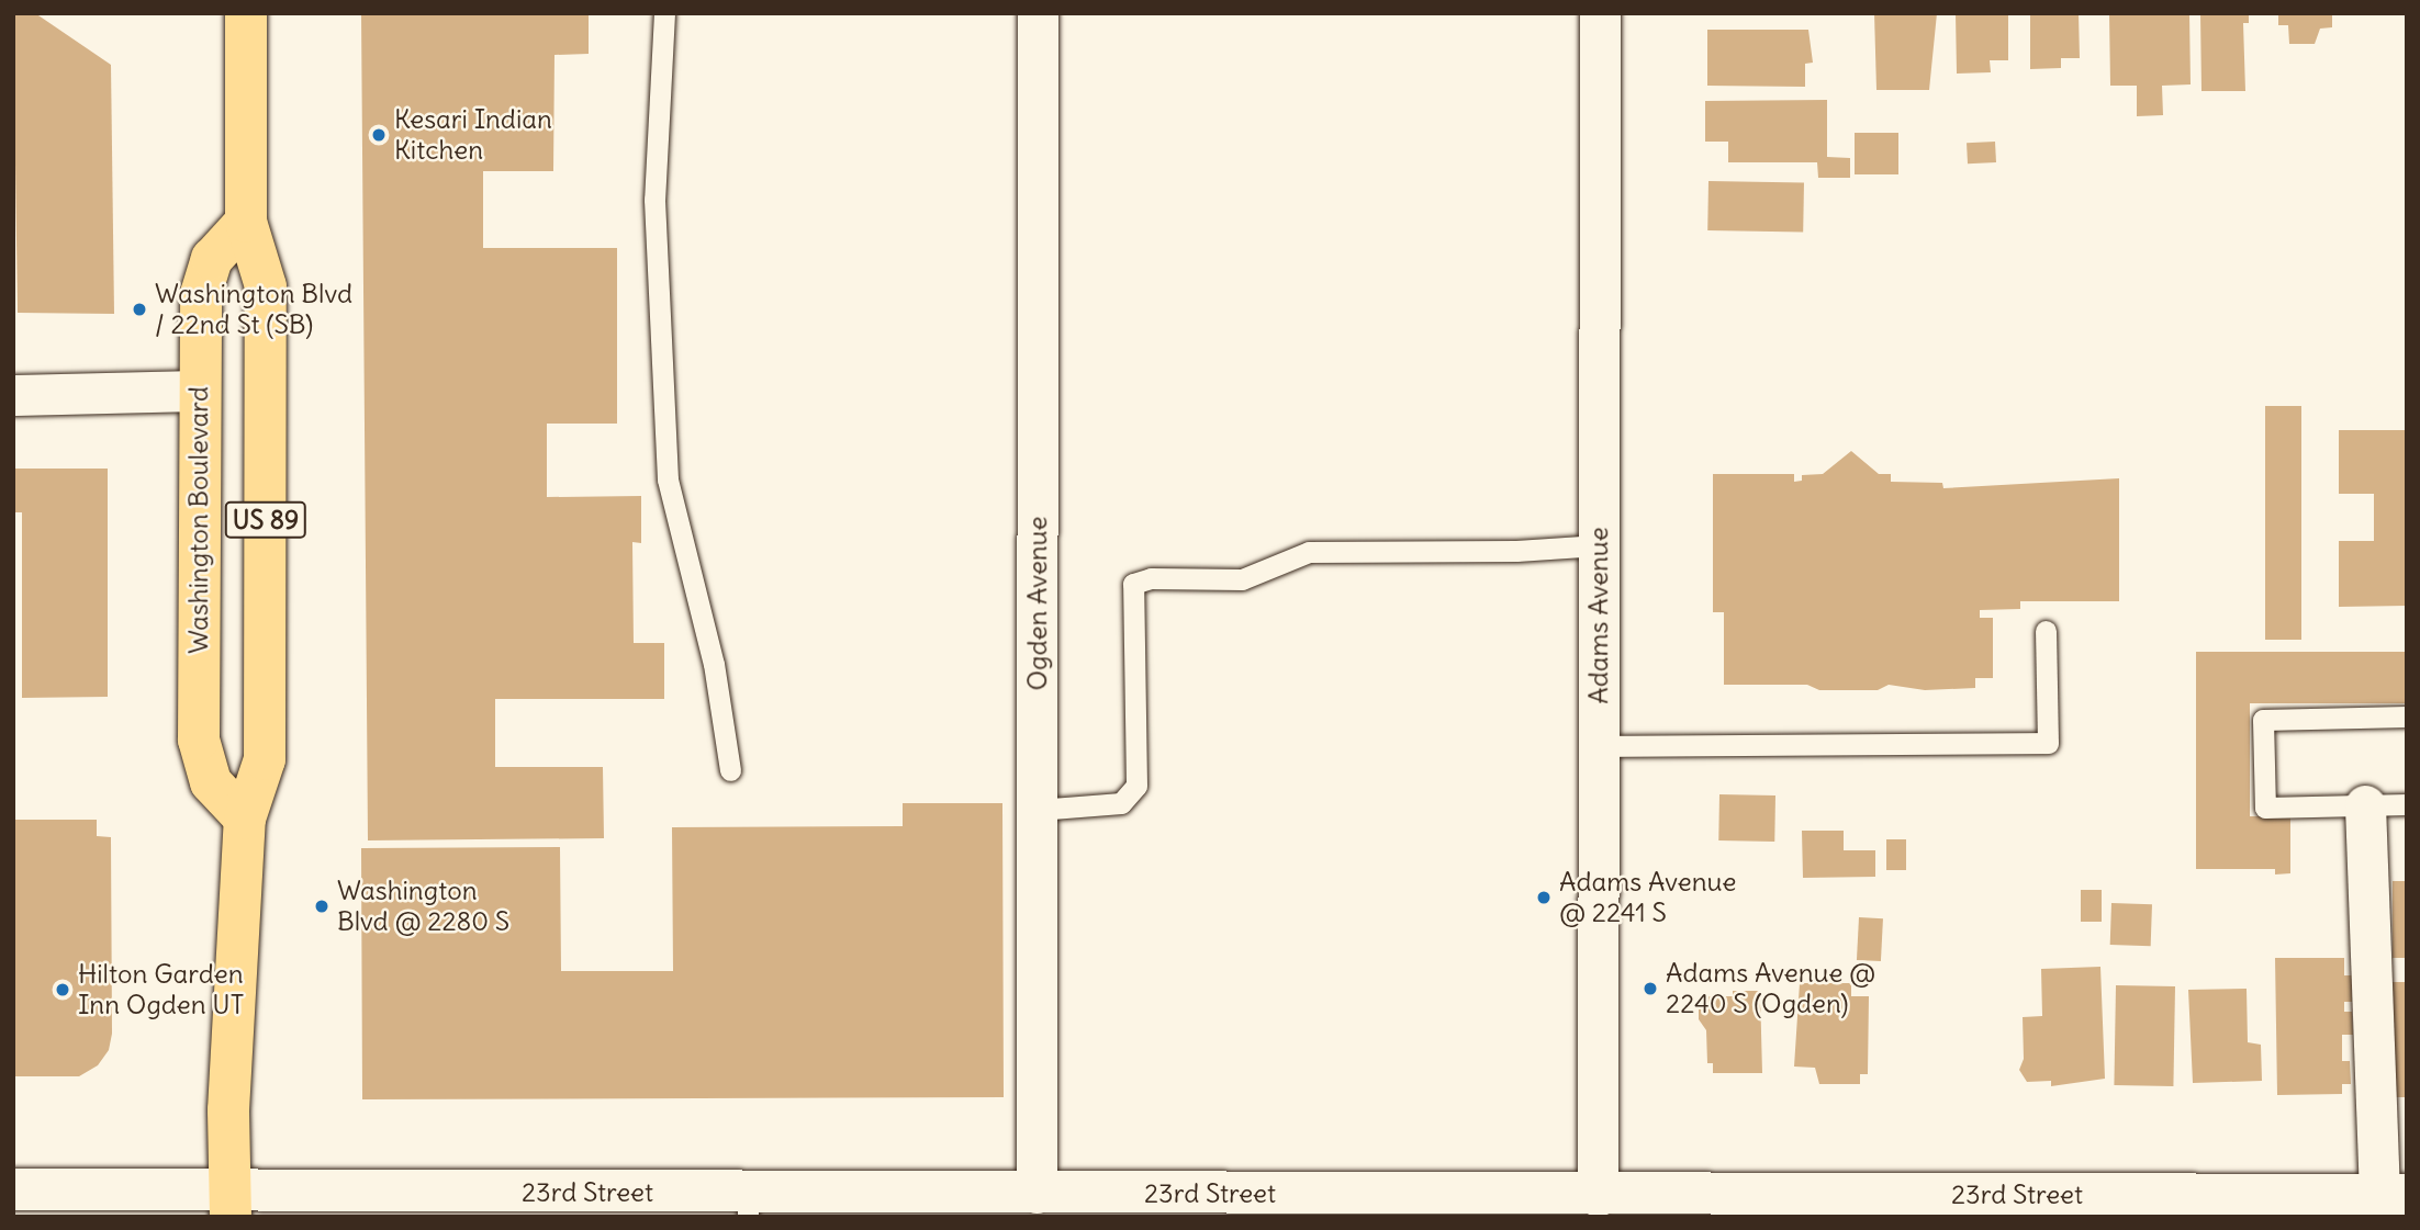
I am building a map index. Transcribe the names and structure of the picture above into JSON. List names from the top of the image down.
{
  "streets": {
    "main road": ["Washington Boulevard", "US 89"],
    "street": ["Ogden Avenue", "Adams Avenue", "23rd Street"]
  },
  "crossings": [
    ["Washington Boulevard", "US 89"],
    ["US 89", "23rd Street"],
    ["Ogden Avenue", "23rd Street"],
    ["Adams Avenue", "23rd Street"]
  ],
  "places": [
    "Kesari Indian Kitchen",
    "Washington Blvd / 22nd St (SB)",
    "Adams Avenue @ 2241 S",
    "Washington Blvd @ 2280 S",
    "Adams Avenue @ 2240 S (Ogden)",
    "Hilton Garden Inn Ogden UT"
  ]
}
